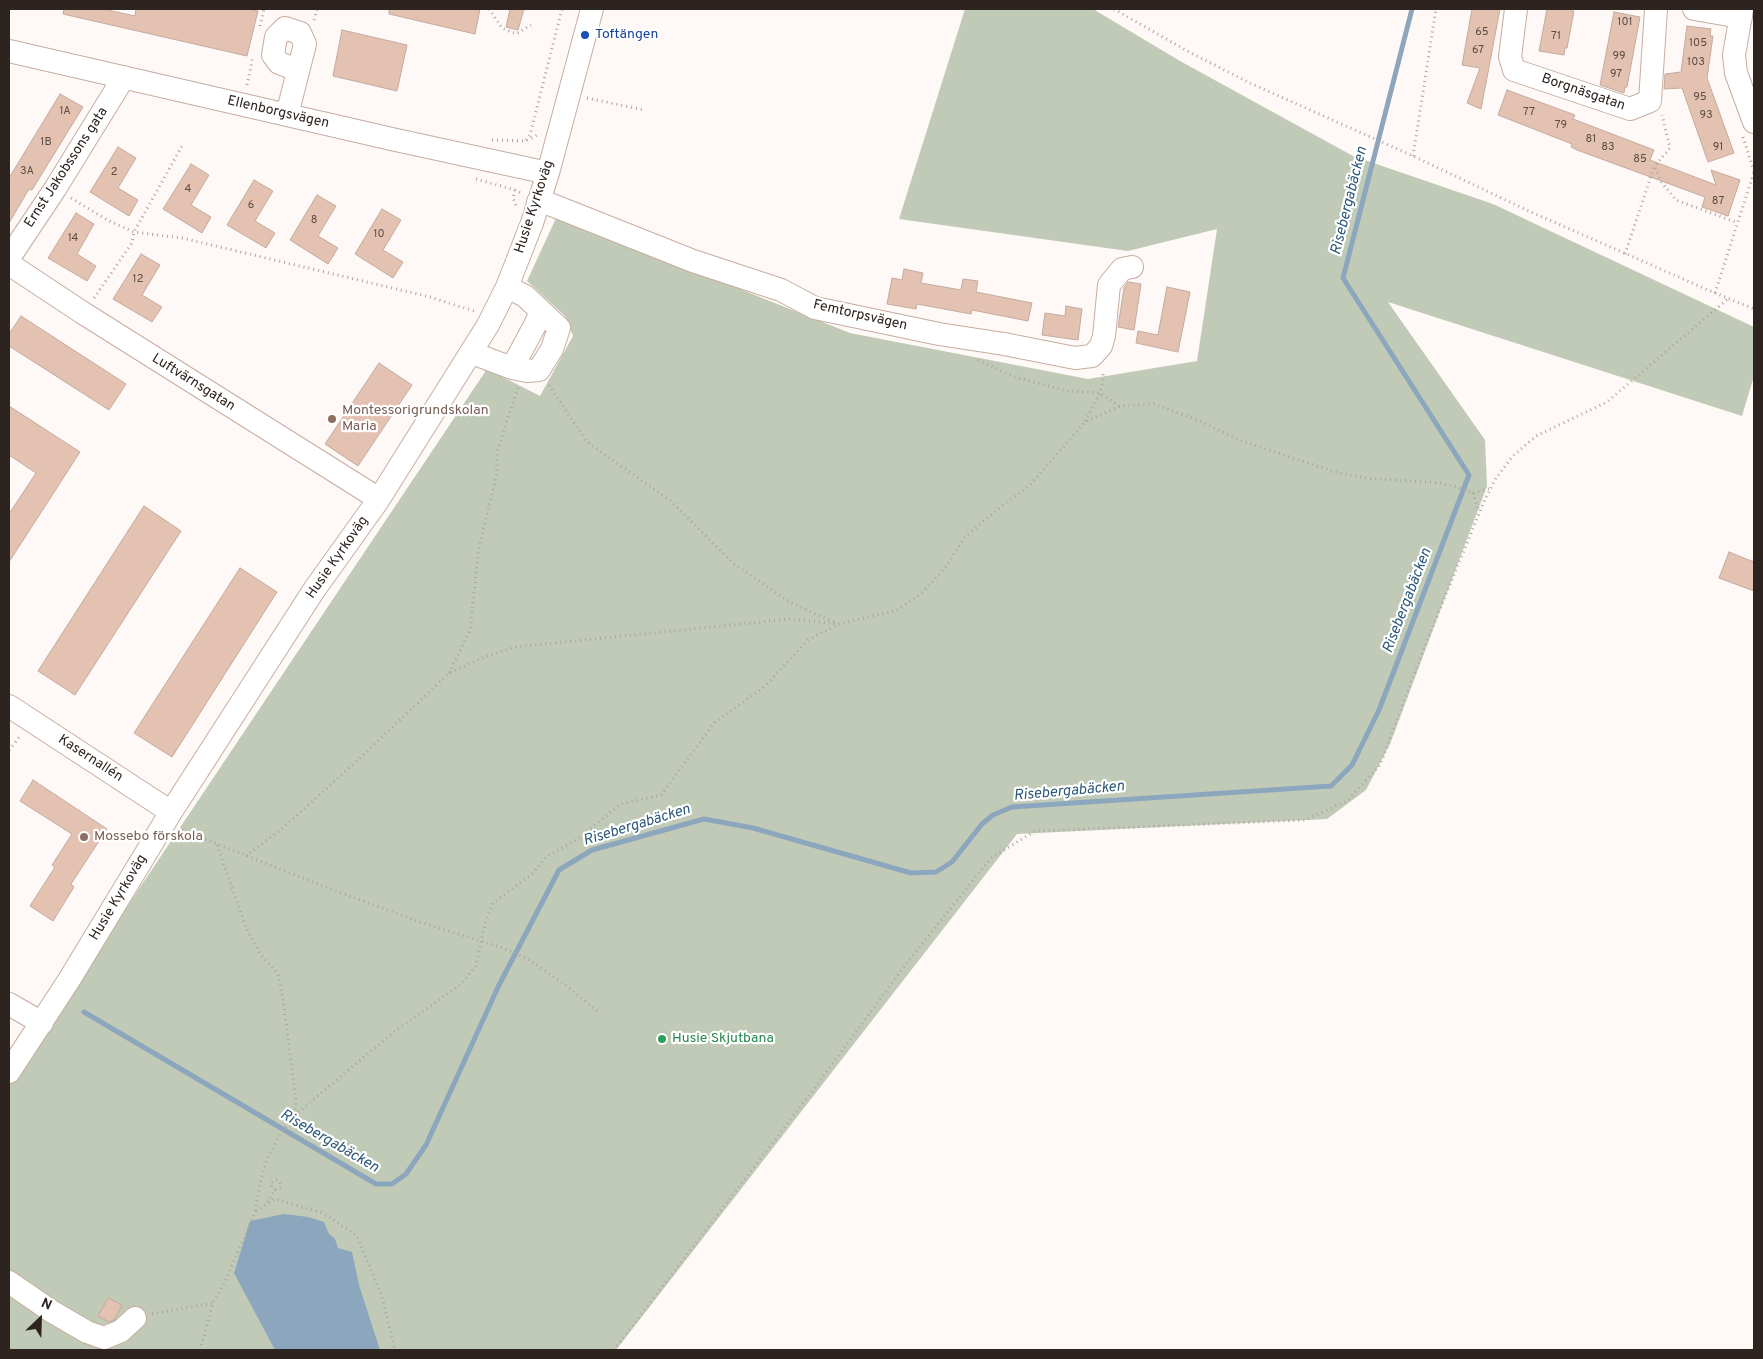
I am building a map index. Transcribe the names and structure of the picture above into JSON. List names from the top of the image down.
{
  "streets": {
    "street": [
      "Borgnäsgatan",
      "Ellenborgsvägen",
      "Ernst Jakobssons gata",
      "Husie Kyrkoväg",
      "Femtorpsvägen",
      "Luftvärnsgatan",
      "Kasernallén"
    ]
  },
  "crossings": [
    ["Ellenborgsvägen", "Ernst Jakobssons gata"],
    ["Ellenborgsvägen", "Husie Kyrkoväg"],
    ["Husie Kyrkoväg", "Femtorpsvägen"],
    ["Husie Kyrkoväg", "Luftvärnsgatan"],
    ["Husie Kyrkoväg", "Kasernallén"]
  ],
  "water": ["Risebergabäcken"],
  "places": [
    "Toftängen",
    "Montessorigrundskolan Maria",
    "Mossebo förskola",
    "Husie Skjutbana"
  ],
  "house_numbers": [
    "101",
    "65",
    "71",
    "105",
    "67",
    "99",
    "103",
    "97",
    "95",
    "1A",
    "77",
    "93",
    "79",
    "81",
    "1B",
    "83",
    "91",
    "85",
    "3A",
    "2",
    "4",
    "87",
    "6",
    "8",
    "10",
    "14",
    "12"
  ],
  "north": "top right"
}
